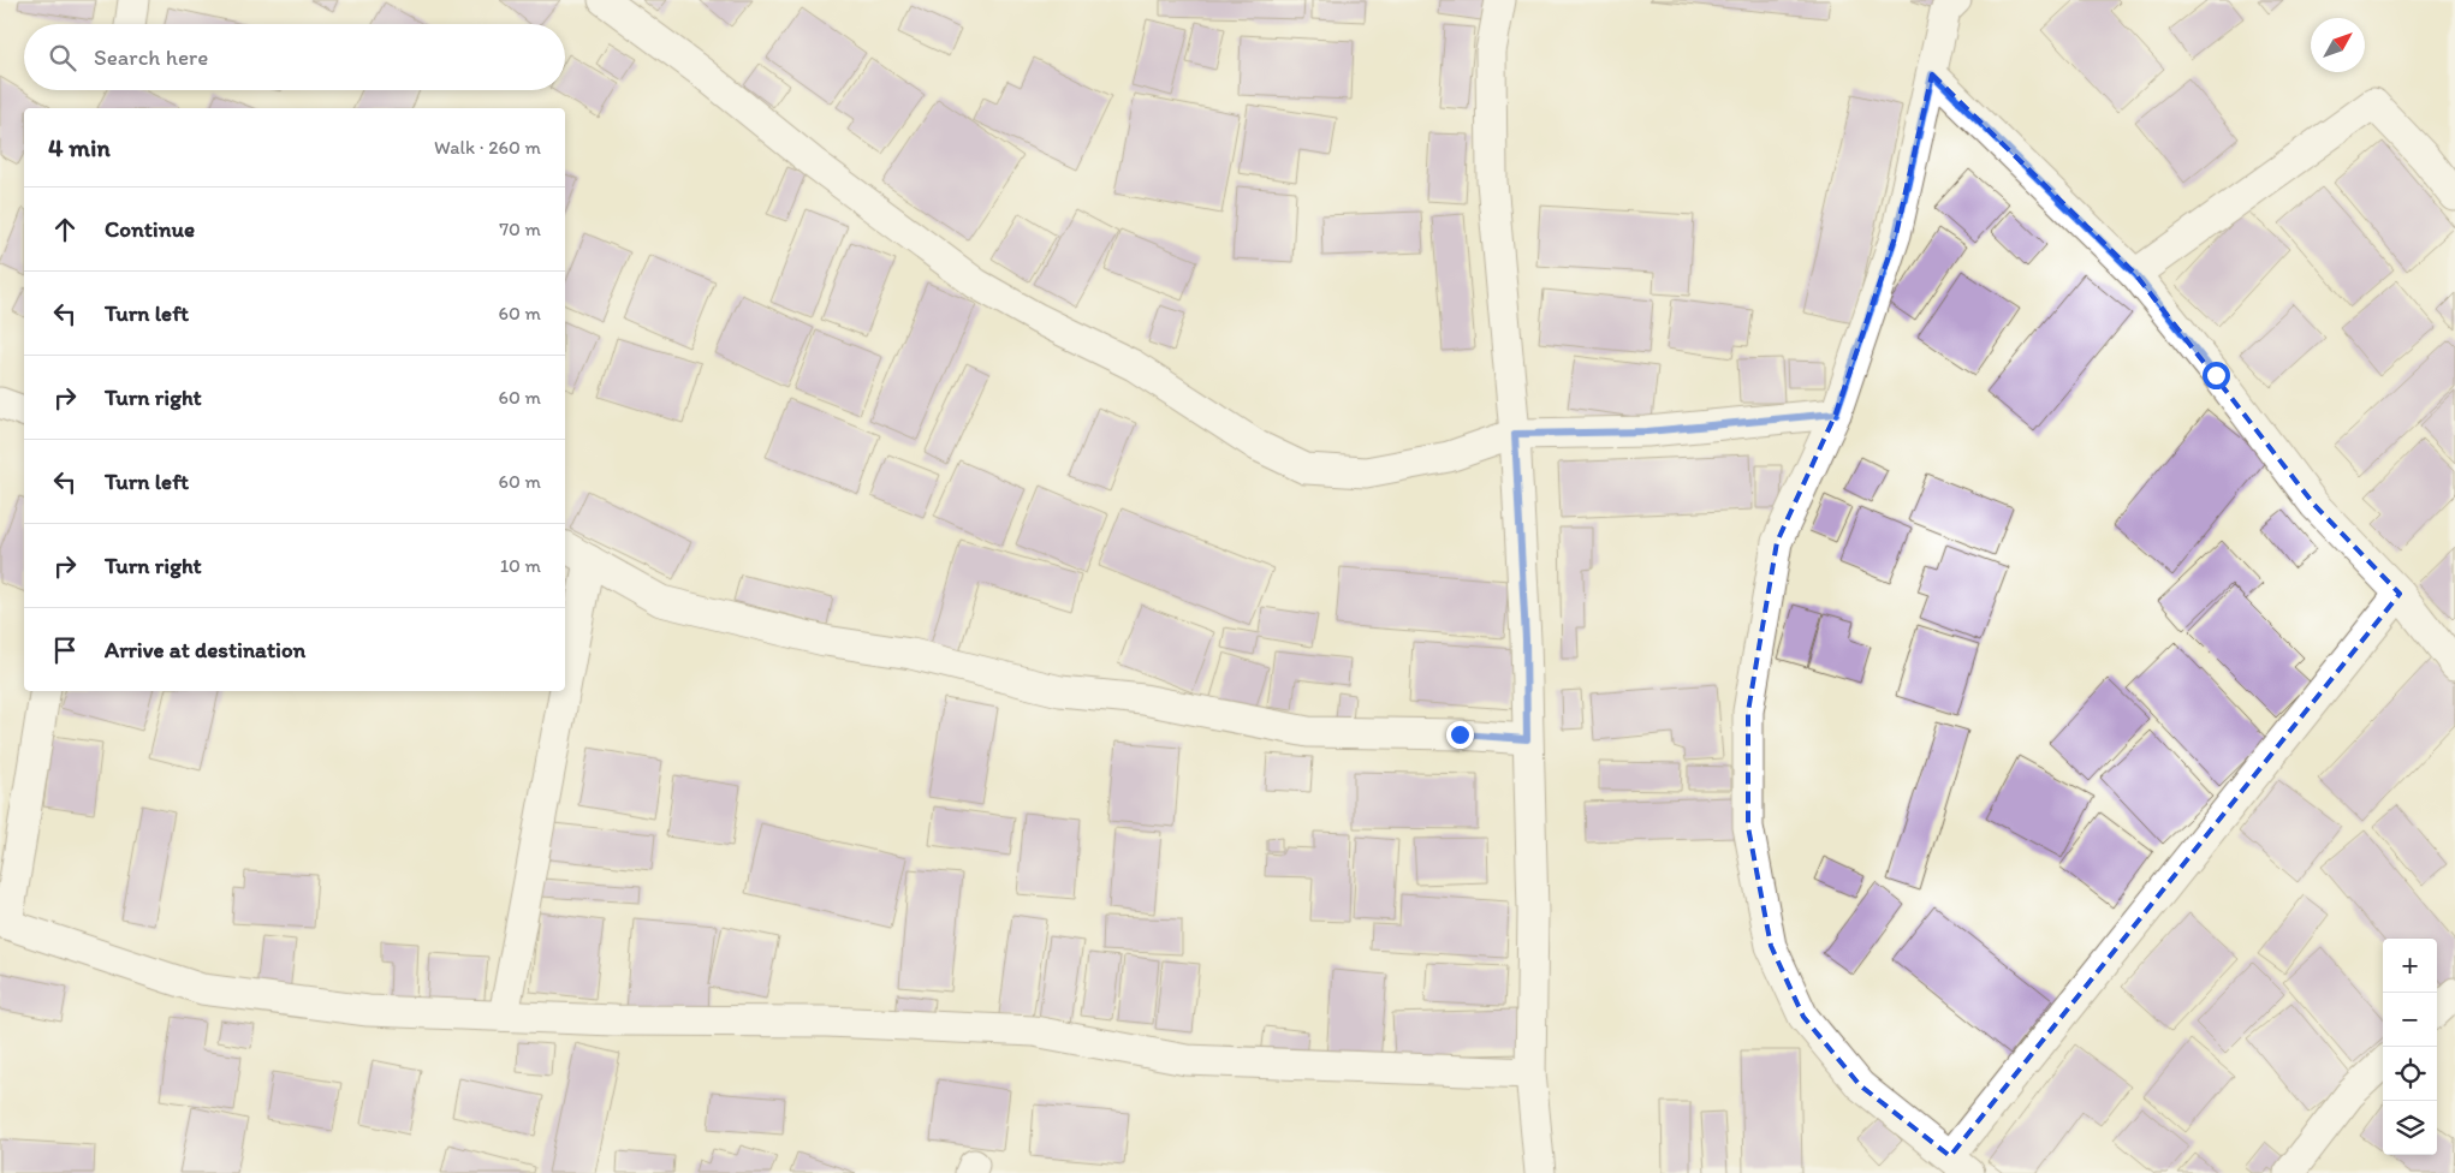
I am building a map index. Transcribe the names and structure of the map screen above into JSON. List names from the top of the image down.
{
  "north": "top right",
  "page": {
    "search": "Search here",
    "heading": ["4 min", "Walk · 260 m"],
    "list": [
      ["Continue", "70 m"],
      ["Turn left", "60 m"],
      ["Turn right", "60 m"],
      ["Turn left", "60 m"],
      ["Turn right", "10 m"],
      "Arrive at destination"
    ],
    "map_buttons": ["+", "−"]
  }
}
